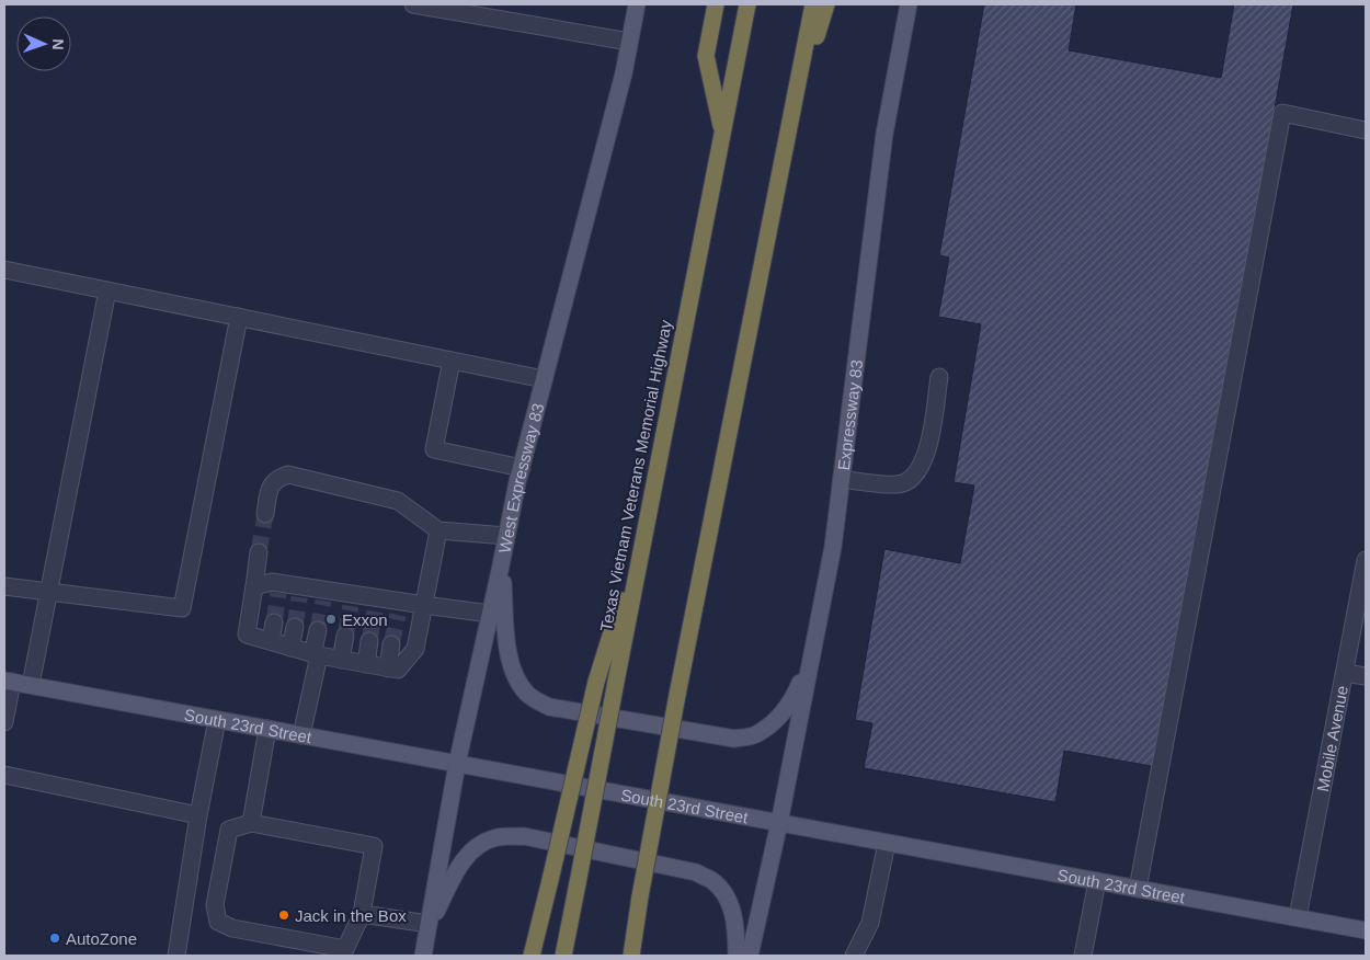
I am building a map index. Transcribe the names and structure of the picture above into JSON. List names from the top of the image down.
{
  "streets": {
    "highway": ["Texas Vietnam Veterans Memorial Highway"],
    "main road": ["Expressway 83", "West Expressway 83", "South 23rd Street"],
    "street": ["Mobile Avenue"]
  },
  "crossings": [
    ["Expressway 83", "South 23rd Street"],
    ["West Expressway 83", "South 23rd Street"],
    ["South 23rd Street", "Mobile Avenue"]
  ],
  "places": ["Exxon", "Jack in the Box", "AutoZone"],
  "north": "right"
}
